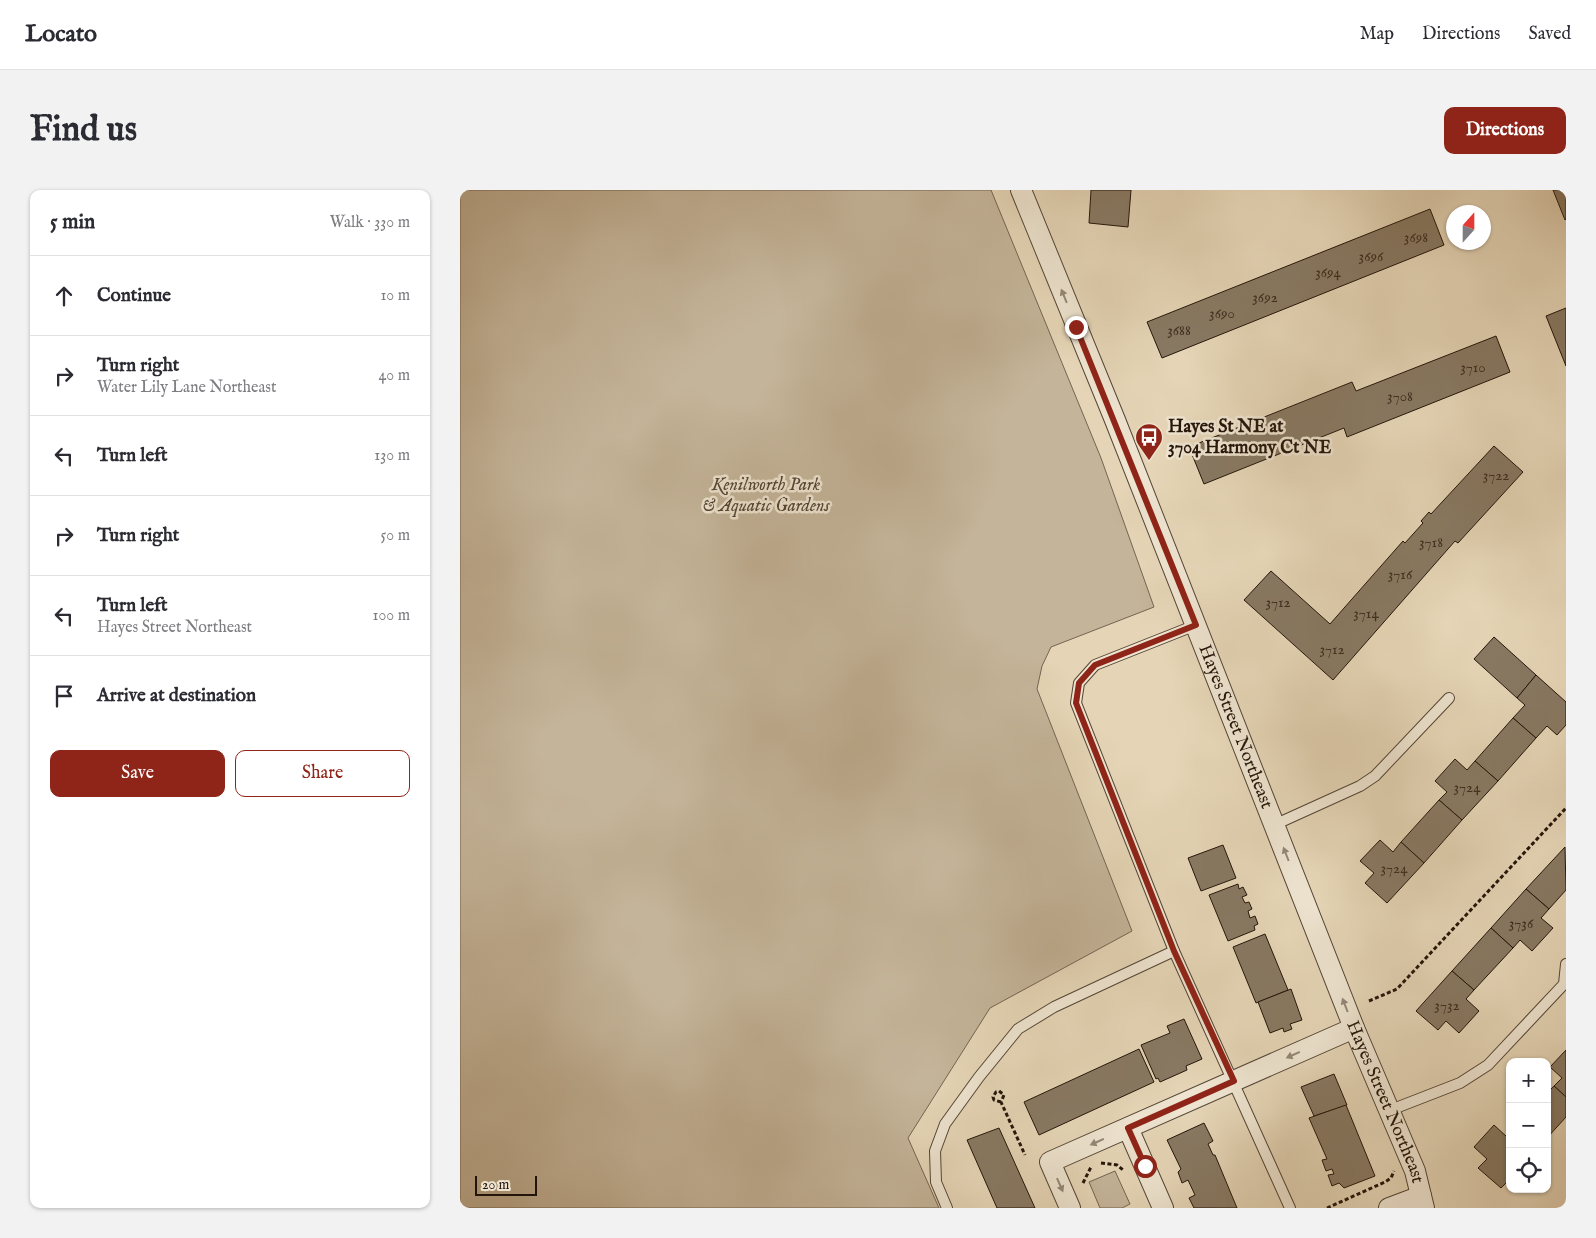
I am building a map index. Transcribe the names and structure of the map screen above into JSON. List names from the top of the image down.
{
  "streets": {
    "street": ["Hayes Street Northeast"]
  },
  "one_way": ["Hayes Street Northeast"],
  "parks": ["Kenilworth Park & Aquatic Gardens"],
  "places": {
    "bus stop": ["Hayes St NE at 3704 Harmony Ct NE"]
  },
  "house_numbers": [
    "3698",
    "3696",
    "3694",
    "3692",
    "3690",
    "3688",
    "3710",
    "3708",
    "3722",
    "3718",
    "3716",
    "3712",
    "3714",
    "3712",
    "3724",
    "3724",
    "3736",
    "3732"
  ],
  "scale_bar": "20 m",
  "north": "top",
  "page": {
    "header": "Locato",
    "nav": ["Map", "Directions", "Saved"],
    "buttons": [
      "Directions",
      ["Save", "Share"]
    ],
    "title": "Find us",
    "heading": ["5 min", "Walk · 330 m"],
    "list": [
      ["Continue", "10 m"],
      ["Turn right", "Water Lily Lane Northeast", "40 m"],
      ["Turn left", "130 m"],
      ["Turn right", "50 m"],
      ["Turn left", "Hayes Street Northeast", "100 m"],
      "Arrive at destination"
    ],
    "map_buttons": ["+", "−"],
    "scale": "20 m"
  }
}
